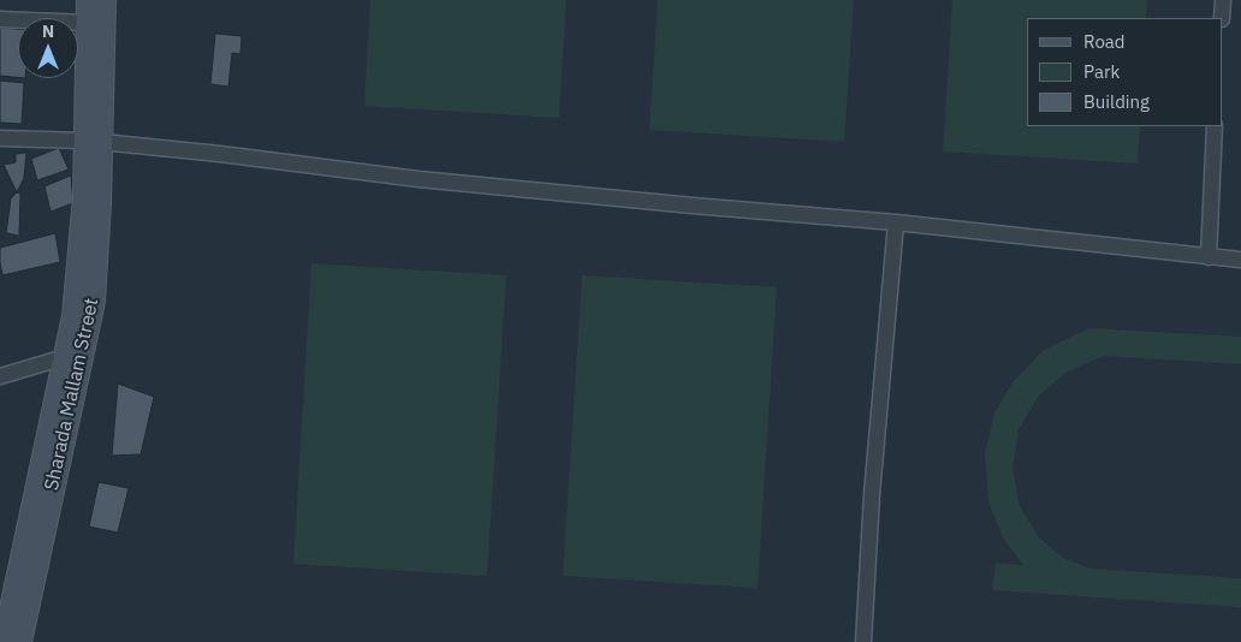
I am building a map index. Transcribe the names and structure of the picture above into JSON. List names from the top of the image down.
{
  "streets": {
    "street": ["Sharada Mallam Street"]
  },
  "legend": ["Road", "Park", "Building"],
  "north": "top"
}
